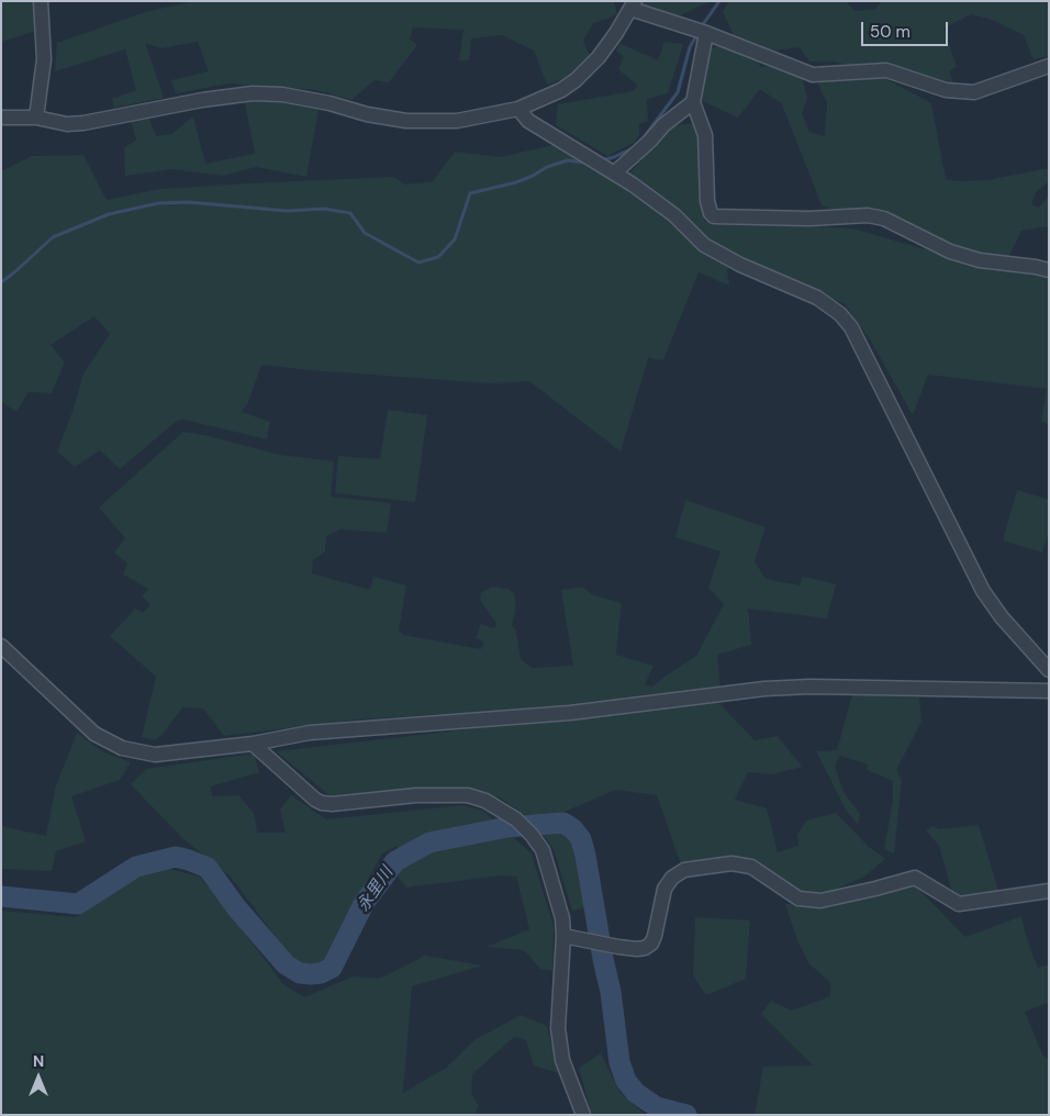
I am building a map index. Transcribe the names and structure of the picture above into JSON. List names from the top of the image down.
{
  "water": ["永里川"],
  "scale_bar": "50 m",
  "north": "top"
}
